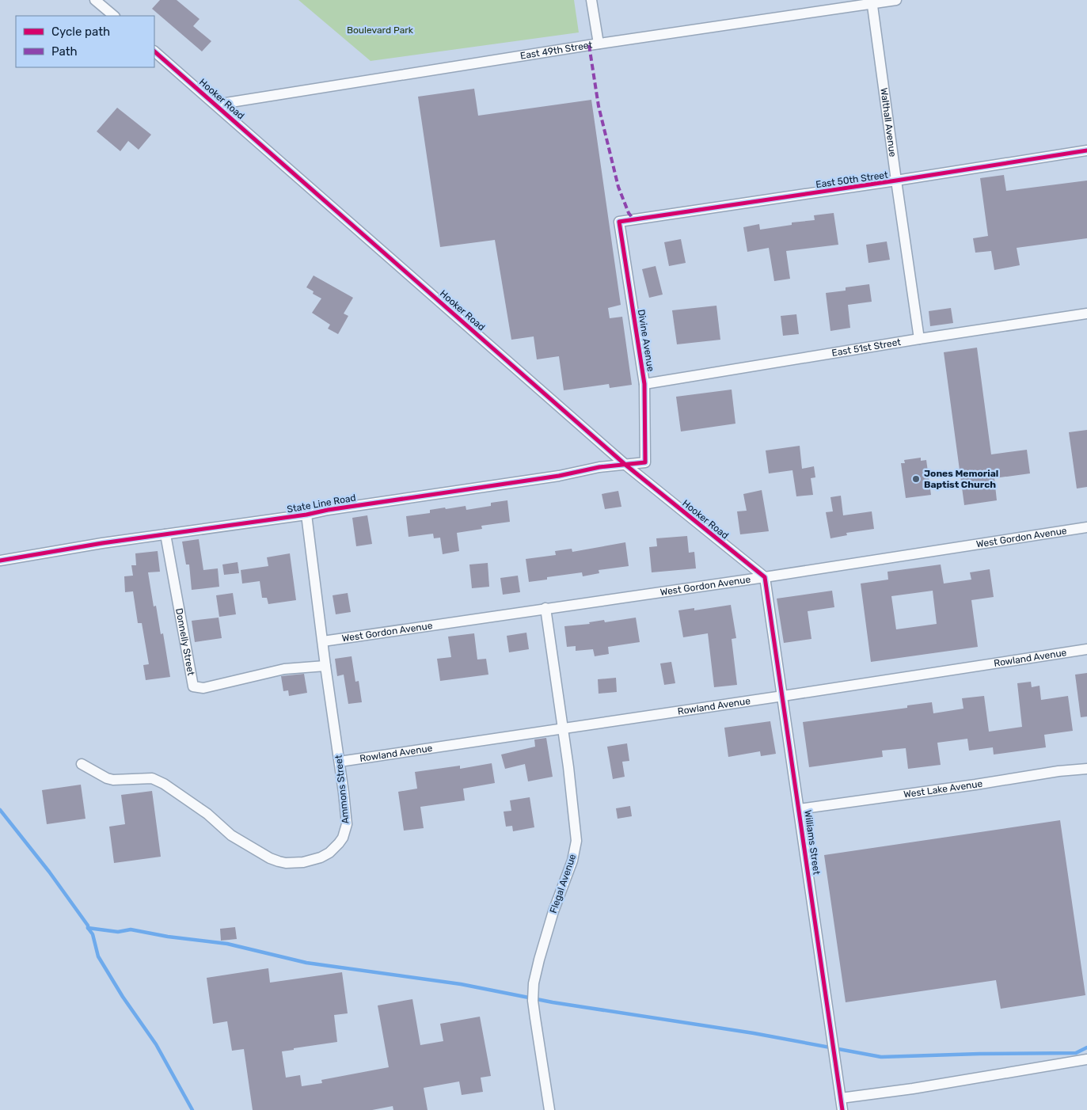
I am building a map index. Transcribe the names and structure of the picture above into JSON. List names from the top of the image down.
{
  "streets": {
    "street": [
      "East 49th Street",
      "Hooker Road",
      "Walthall Avenue",
      "East 50th Street",
      "Divine Avenue",
      "East 51st Street",
      "State Line Road",
      "West Gordon Avenue",
      "Donnelly Street",
      "Rowland Avenue",
      "West Lake Avenue",
      "Ammons Street",
      "Williams Street",
      "Flegal Avenue"
    ]
  },
  "crossings": [
    ["East 49th Street", "Hooker Road"],
    ["East 49th Street", "Walthall Avenue"],
    ["Hooker Road", "State Line Road"],
    ["Hooker Road", "West Gordon Avenue"],
    ["Hooker Road", "Williams Street"],
    ["Walthall Avenue", "East 50th Street"],
    ["Walthall Avenue", "East 51st Street"],
    ["East 50th Street", "Divine Avenue"],
    ["Divine Avenue", "East 51st Street"],
    ["Divine Avenue", "State Line Road"],
    ["State Line Road", "Donnelly Street"],
    ["State Line Road", "Ammons Street"],
    ["West Gordon Avenue", "Ammons Street"],
    ["West Gordon Avenue", "Williams Street"],
    ["West Gordon Avenue", "Flegal Avenue"],
    ["Donnelly Street", "Ammons Street"],
    ["Rowland Avenue", "Ammons Street"],
    ["Rowland Avenue", "Williams Street"],
    ["Rowland Avenue", "Flegal Avenue"],
    ["West Lake Avenue", "Williams Street"]
  ],
  "parks": ["Boulevard Park"],
  "places": ["Jones Memorial Baptist Church"],
  "legend": ["Cycle path", "Path"]
}
